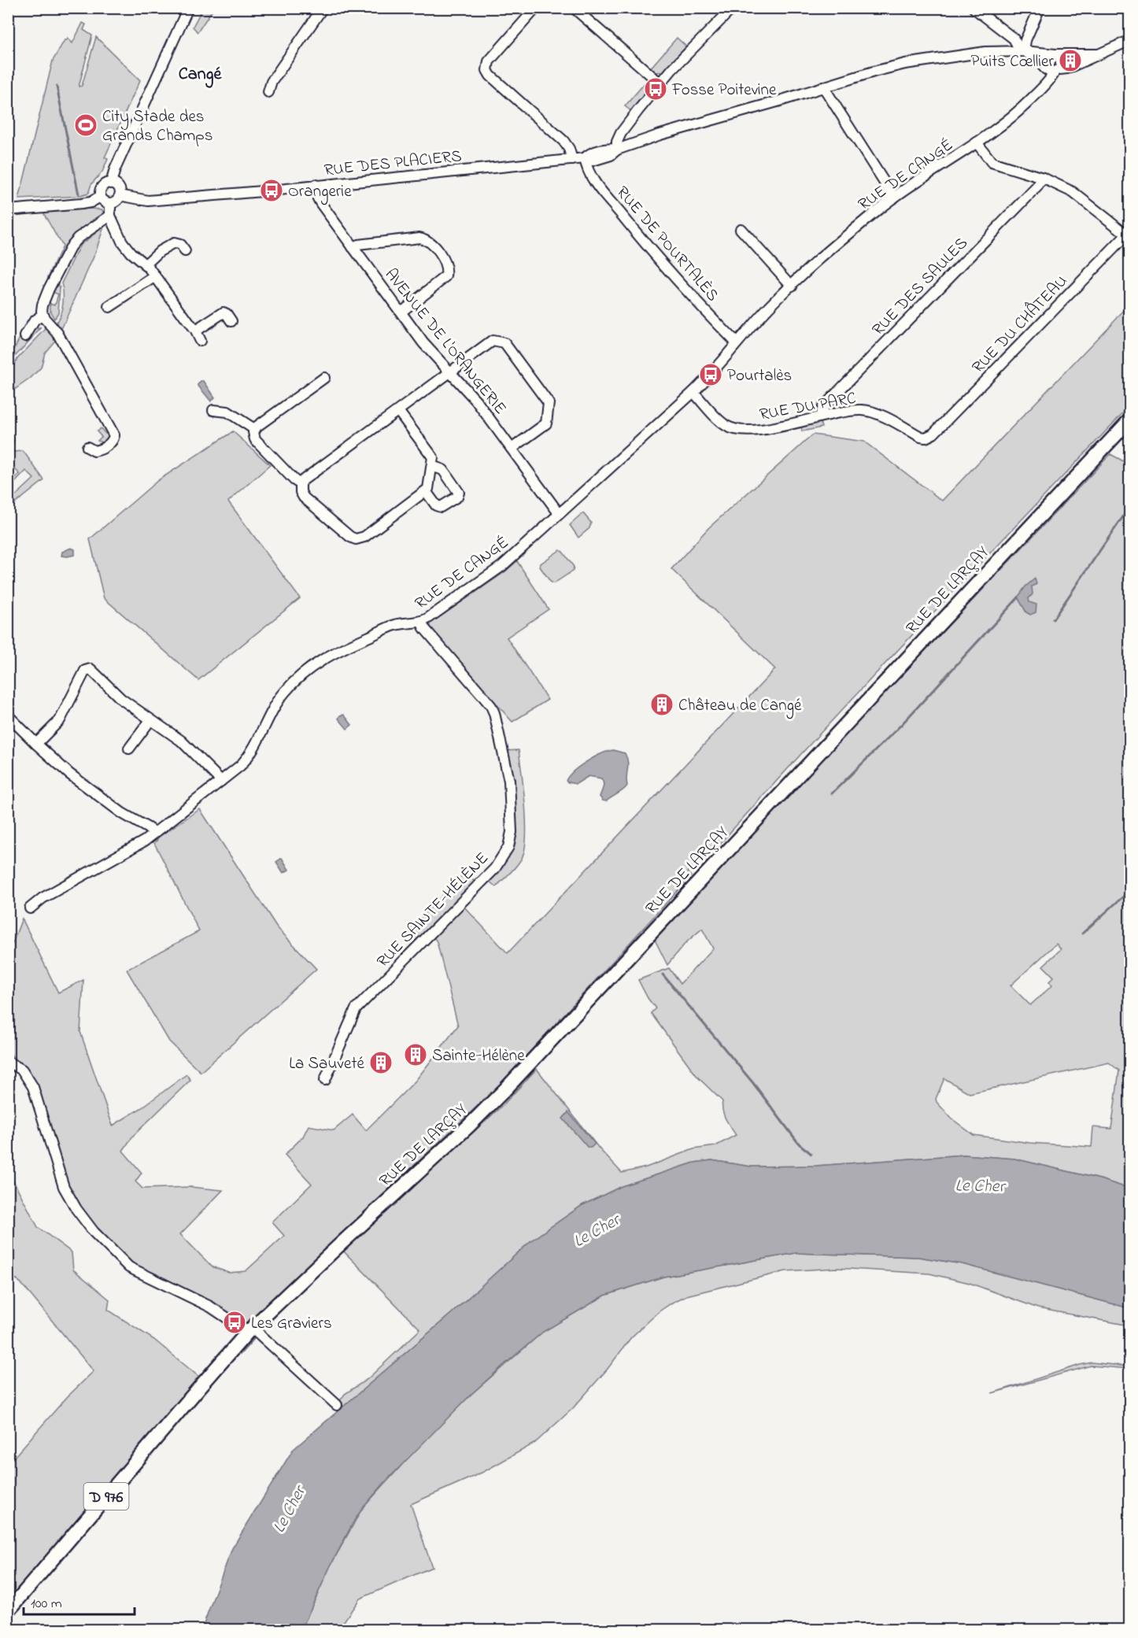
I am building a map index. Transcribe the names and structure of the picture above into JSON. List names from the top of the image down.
{
  "streets": {
    "main road": ["RUE DE LARÇAY", "D 976"],
    "street": [
      "RUE DES PLACIERS",
      "RUE DE CANGÉ",
      "RUE DE POURTALÈS",
      "RUE DES SAULES",
      "RUE DU CHÂTEAU",
      "AVENUE DE L'ORANGERIE",
      "RUE DU PARC",
      "RUE SAINTE-HÉLÈNE"
    ]
  },
  "crossings": [
    ["RUE DES PLACIERS", "RUE DE CANGÉ"],
    ["RUE DES PLACIERS", "RUE DE POURTALÈS"],
    ["RUE DES PLACIERS", "AVENUE DE L'ORANGERIE"],
    ["RUE DE CANGÉ", "RUE DE POURTALÈS"],
    ["RUE DE CANGÉ", "RUE DU CHÂTEAU"],
    ["RUE DE CANGÉ", "AVENUE DE L'ORANGERIE"],
    ["RUE DE CANGÉ", "RUE DU PARC"],
    ["RUE DE CANGÉ", "RUE SAINTE-HÉLÈNE"],
    ["RUE DES SAULES", "RUE DU CHÂTEAU"],
    ["RUE DES SAULES", "RUE DU PARC"],
    ["RUE DU CHÂTEAU", "RUE DU PARC"],
    ["RUE DE LARÇAY", "D 976"]
  ],
  "districts": ["Cangé"],
  "water": ["Le Cher"],
  "places": {
    "building": [
      "Puits Cœllier",
      "Château de Cangé",
      "Sainte-Hélène",
      "La Sauveté"
    ],
    "bus stop": [
      "Fosse Poitevine",
      "Orangerie",
      "Pourtalès",
      "Les Graviers"
    ],
    "sports": ["City Stade des Grands Champs"]
  },
  "scale_bar": "100 m"
}
